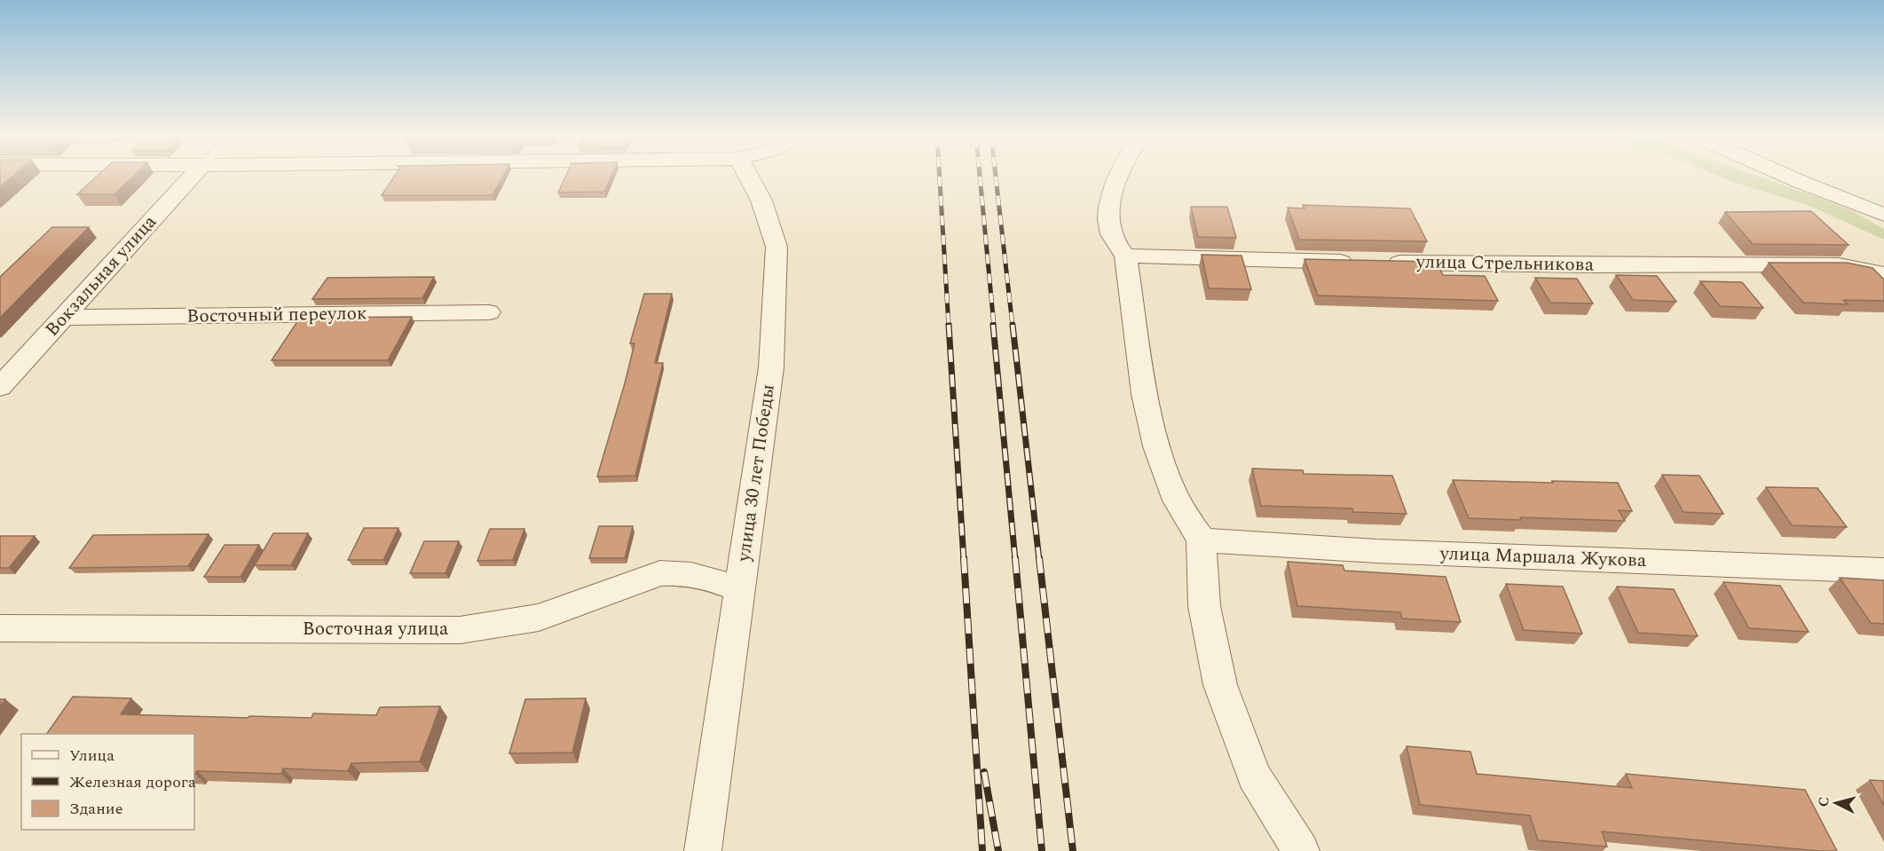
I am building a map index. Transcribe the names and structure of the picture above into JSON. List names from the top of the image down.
{
  "streets": {
    "street": [
      "улица Стрельникова",
      "Вокзальная улица",
      "Восточный переулок",
      "улица 30 лет Победы",
      "улица Маршала Жукова",
      "Восточная улица"
    ]
  },
  "crossings": [
    ["Вокзальная улица", "Восточный переулок"],
    ["улица 30 лет Победы", "Восточная улица"]
  ],
  "legend": ["Улица", "Железная дорога", "Здание"],
  "north": "left"
}
